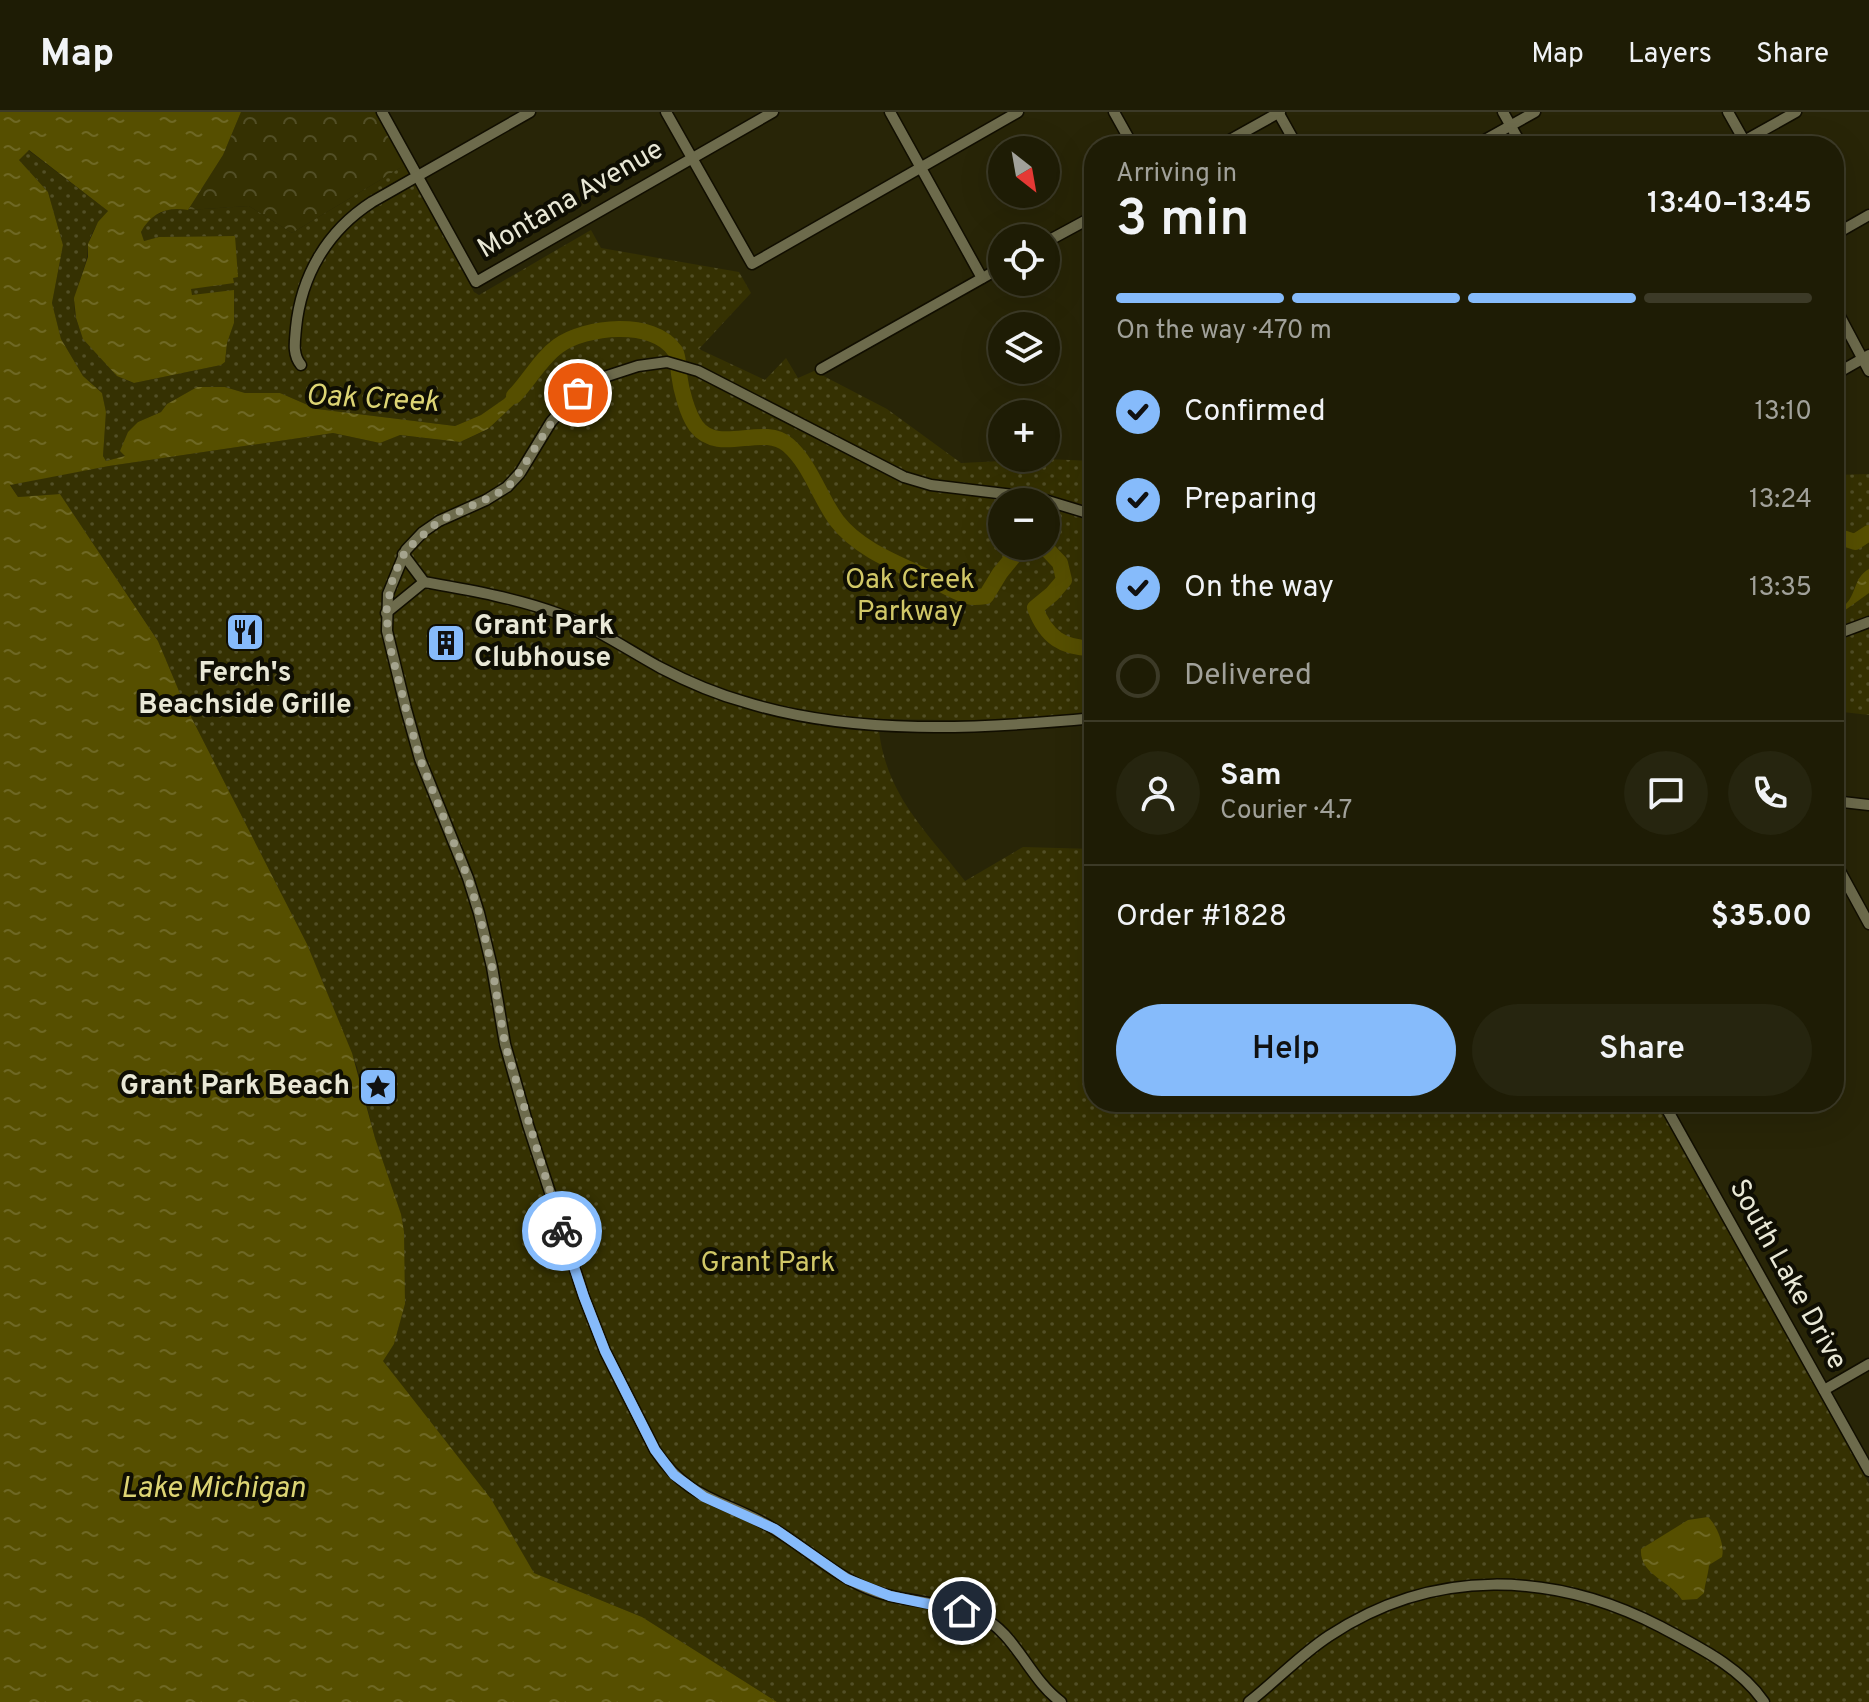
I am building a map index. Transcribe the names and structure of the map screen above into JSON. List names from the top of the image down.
{
  "streets": {
    "street": ["Montana Avenue", "South Lake Drive"]
  },
  "water": ["Oak Creek", "Lake Michigan"],
  "parks": ["Oak Creek Parkway", "Grant Park"],
  "places": {
    "restaurant": ["Ferch's Beachside Grille"],
    "building": ["Grant Park Clubhouse"],
    "place": ["Grant Park Beach"]
  },
  "north": "bottom right",
  "page": {
    "header": "Map",
    "nav": ["Map", "Layers", "Share"],
    "map_buttons": ["+", "−"],
    "heading": ["3 min", "Arriving in", "13:40–13:45"],
    "panel": [
      "Sam",
      "Courier · 4.7",
      "Order #1828",
      "$35.00"
    ],
    "bar": "On the way · 470 m",
    "list": [
      ["Confirmed", "13:10"],
      ["Preparing", "13:24"],
      ["On the way", "13:35"],
      "Delivered"
    ],
    "buttons": ["Help", "Share"]
  }
}
